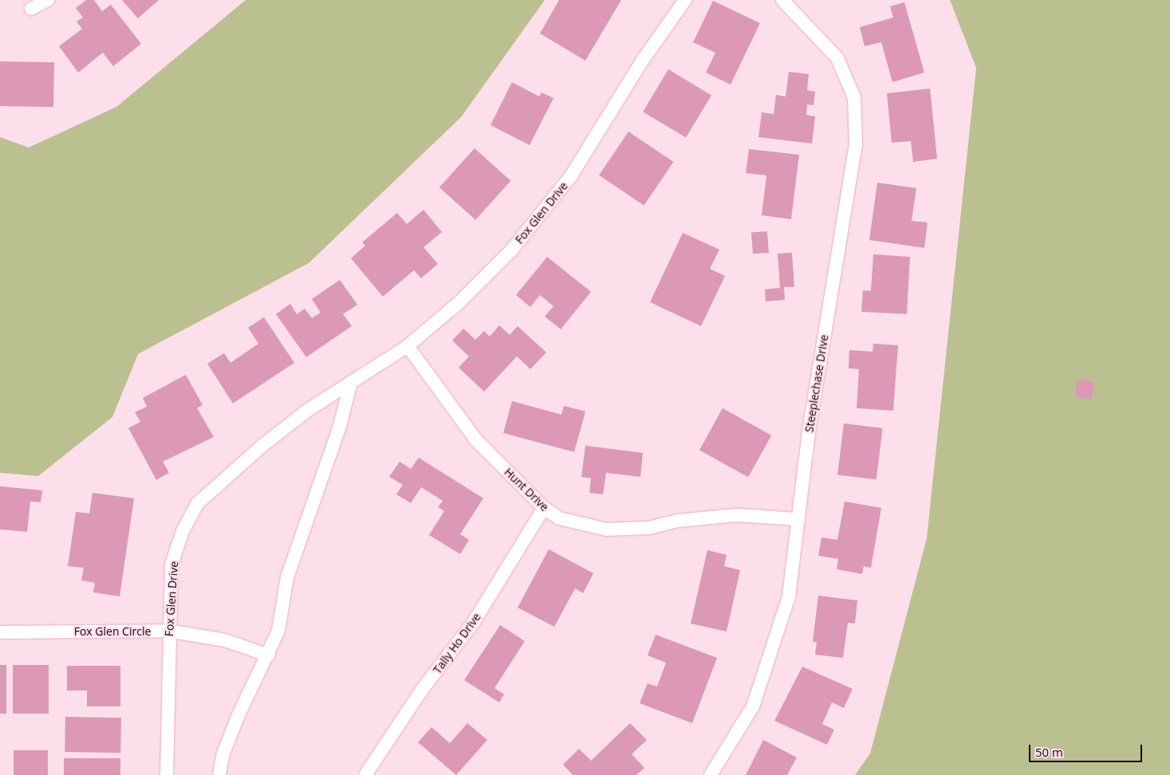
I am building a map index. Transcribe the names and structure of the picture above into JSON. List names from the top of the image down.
{
  "streets": {
    "street": [
      "Fox Glen Drive",
      "Steeplechase Drive",
      "Hunt Drive",
      "Fox Glen Circle",
      "Tally Ho Drive"
    ]
  },
  "crossings": [
    ["Fox Glen Drive", "Hunt Drive"],
    ["Fox Glen Drive", "Fox Glen Circle"],
    ["Steeplechase Drive", "Hunt Drive"],
    ["Hunt Drive", "Tally Ho Drive"]
  ],
  "scale_bar": "50 m"
}
